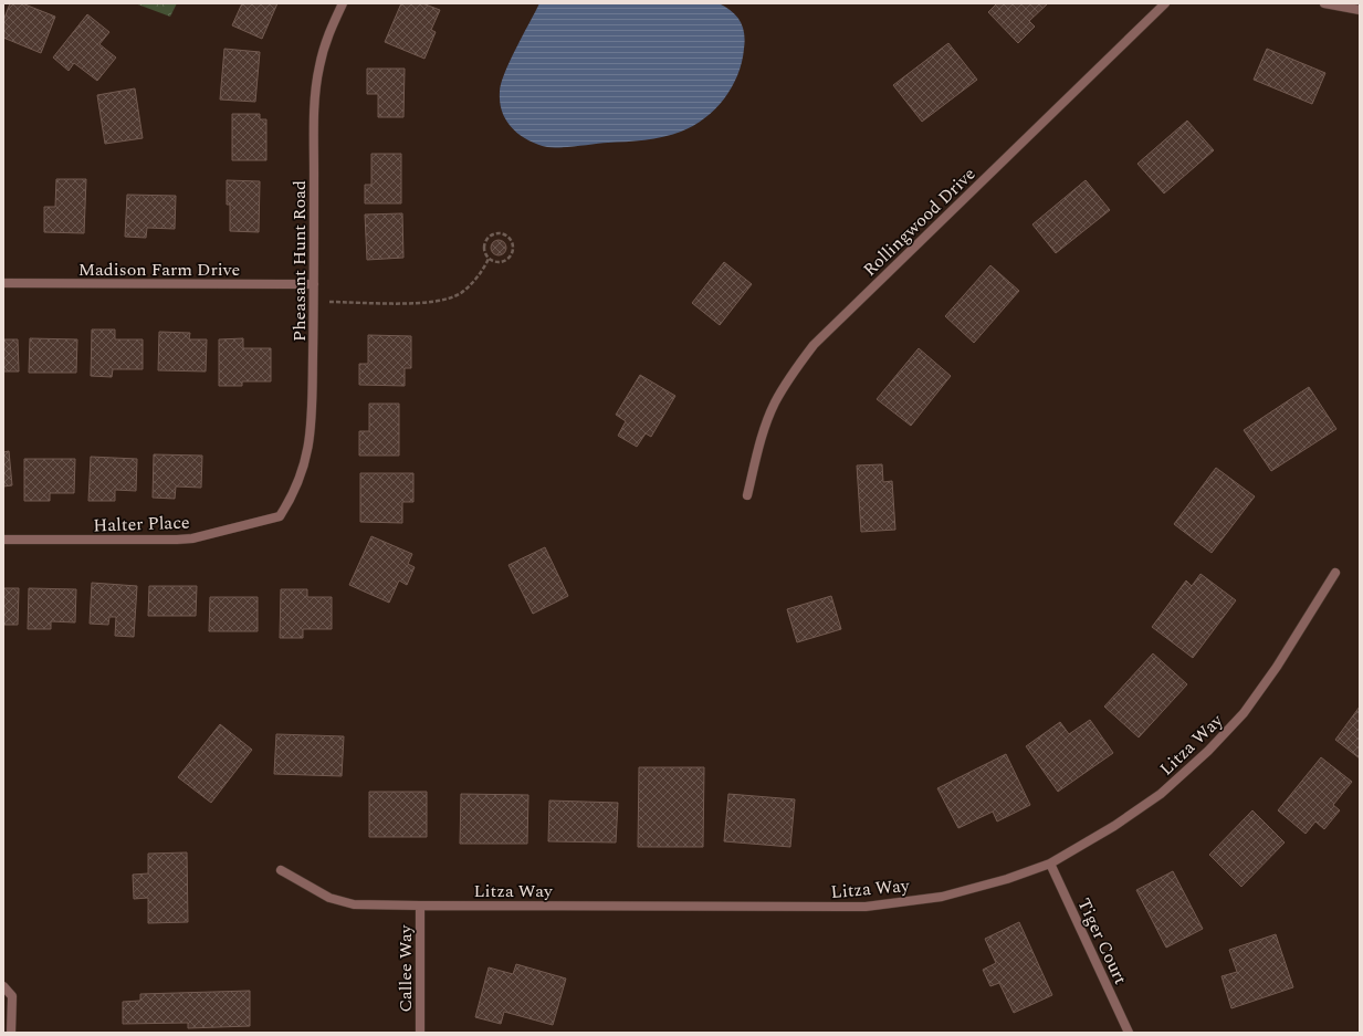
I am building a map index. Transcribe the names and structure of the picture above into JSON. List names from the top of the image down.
{
  "streets": {
    "street": [
      "Rollingwood Drive",
      "Pheasant Hunt Road",
      "Madison Farm Drive",
      "Halter Place",
      "Litza Way",
      "Tiger Court",
      "Callee Way"
    ]
  },
  "crossings": [
    ["Pheasant Hunt Road", "Madison Farm Drive"],
    ["Pheasant Hunt Road", "Halter Place"],
    ["Litza Way", "Tiger Court"],
    ["Litza Way", "Callee Way"]
  ]
}
